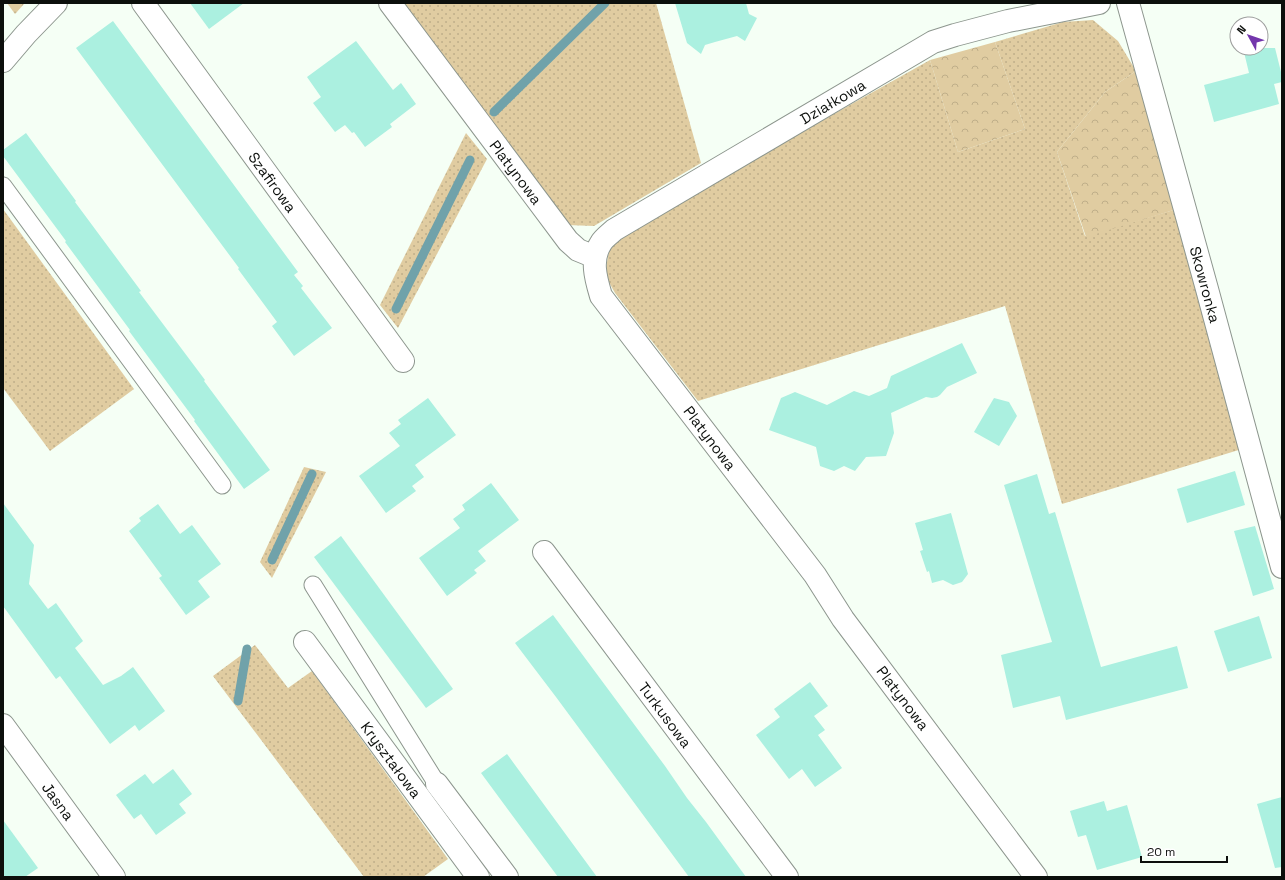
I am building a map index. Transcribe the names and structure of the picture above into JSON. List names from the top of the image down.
{
  "streets": {
    "street": [
      "Działkowa",
      "Platynowa",
      "Szafirowa",
      "Skowronka",
      "Turkusowa",
      "Kryształowa",
      "Jasna"
    ]
  },
  "crossings": [
    ["Działkowa", "Platynowa"]
  ],
  "scale_bar": "20 m",
  "north": "top left"
}
